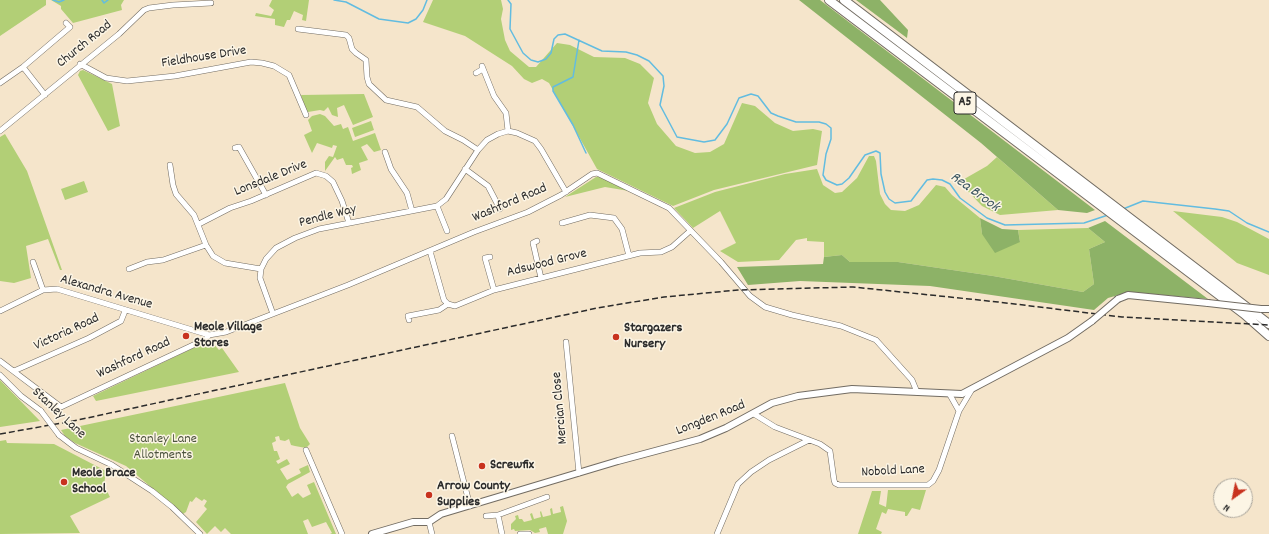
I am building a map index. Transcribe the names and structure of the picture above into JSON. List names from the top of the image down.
{
  "streets": {
    "highway": ["A5"],
    "street": [
      "Church Road",
      "Fieldhouse Drive",
      "Lonsdale Drive",
      "Washford Road",
      "Pendle Way",
      "Adswood Grove",
      "Alexandra Avenue",
      "Victoria Road",
      "Mercian Close",
      "Stanley Lane",
      "Longden Road",
      "Nobold Lane"
    ]
  },
  "crossings": [
    ["Church Road", "Fieldhouse Drive"],
    ["Lonsdale Drive", "Pendle Way"],
    ["Washford Road", "Adswood Grove"],
    ["Washford Road", "Alexandra Avenue"],
    ["Washford Road", "Victoria Road"],
    ["Washford Road", "Longden Road"],
    ["Alexandra Avenue", "Victoria Road"],
    ["Mercian Close", "Longden Road"],
    ["Longden Road", "Nobold Lane"]
  ],
  "water": ["Rea Brook"],
  "parks": ["Stanley Lane Allotments"],
  "places": [
    "Meole Village Stores",
    "Stargazers Nursery",
    "Screwfix",
    "Meole Brace School",
    "Arrow County Supplies"
  ],
  "north": "bottom left"
}
